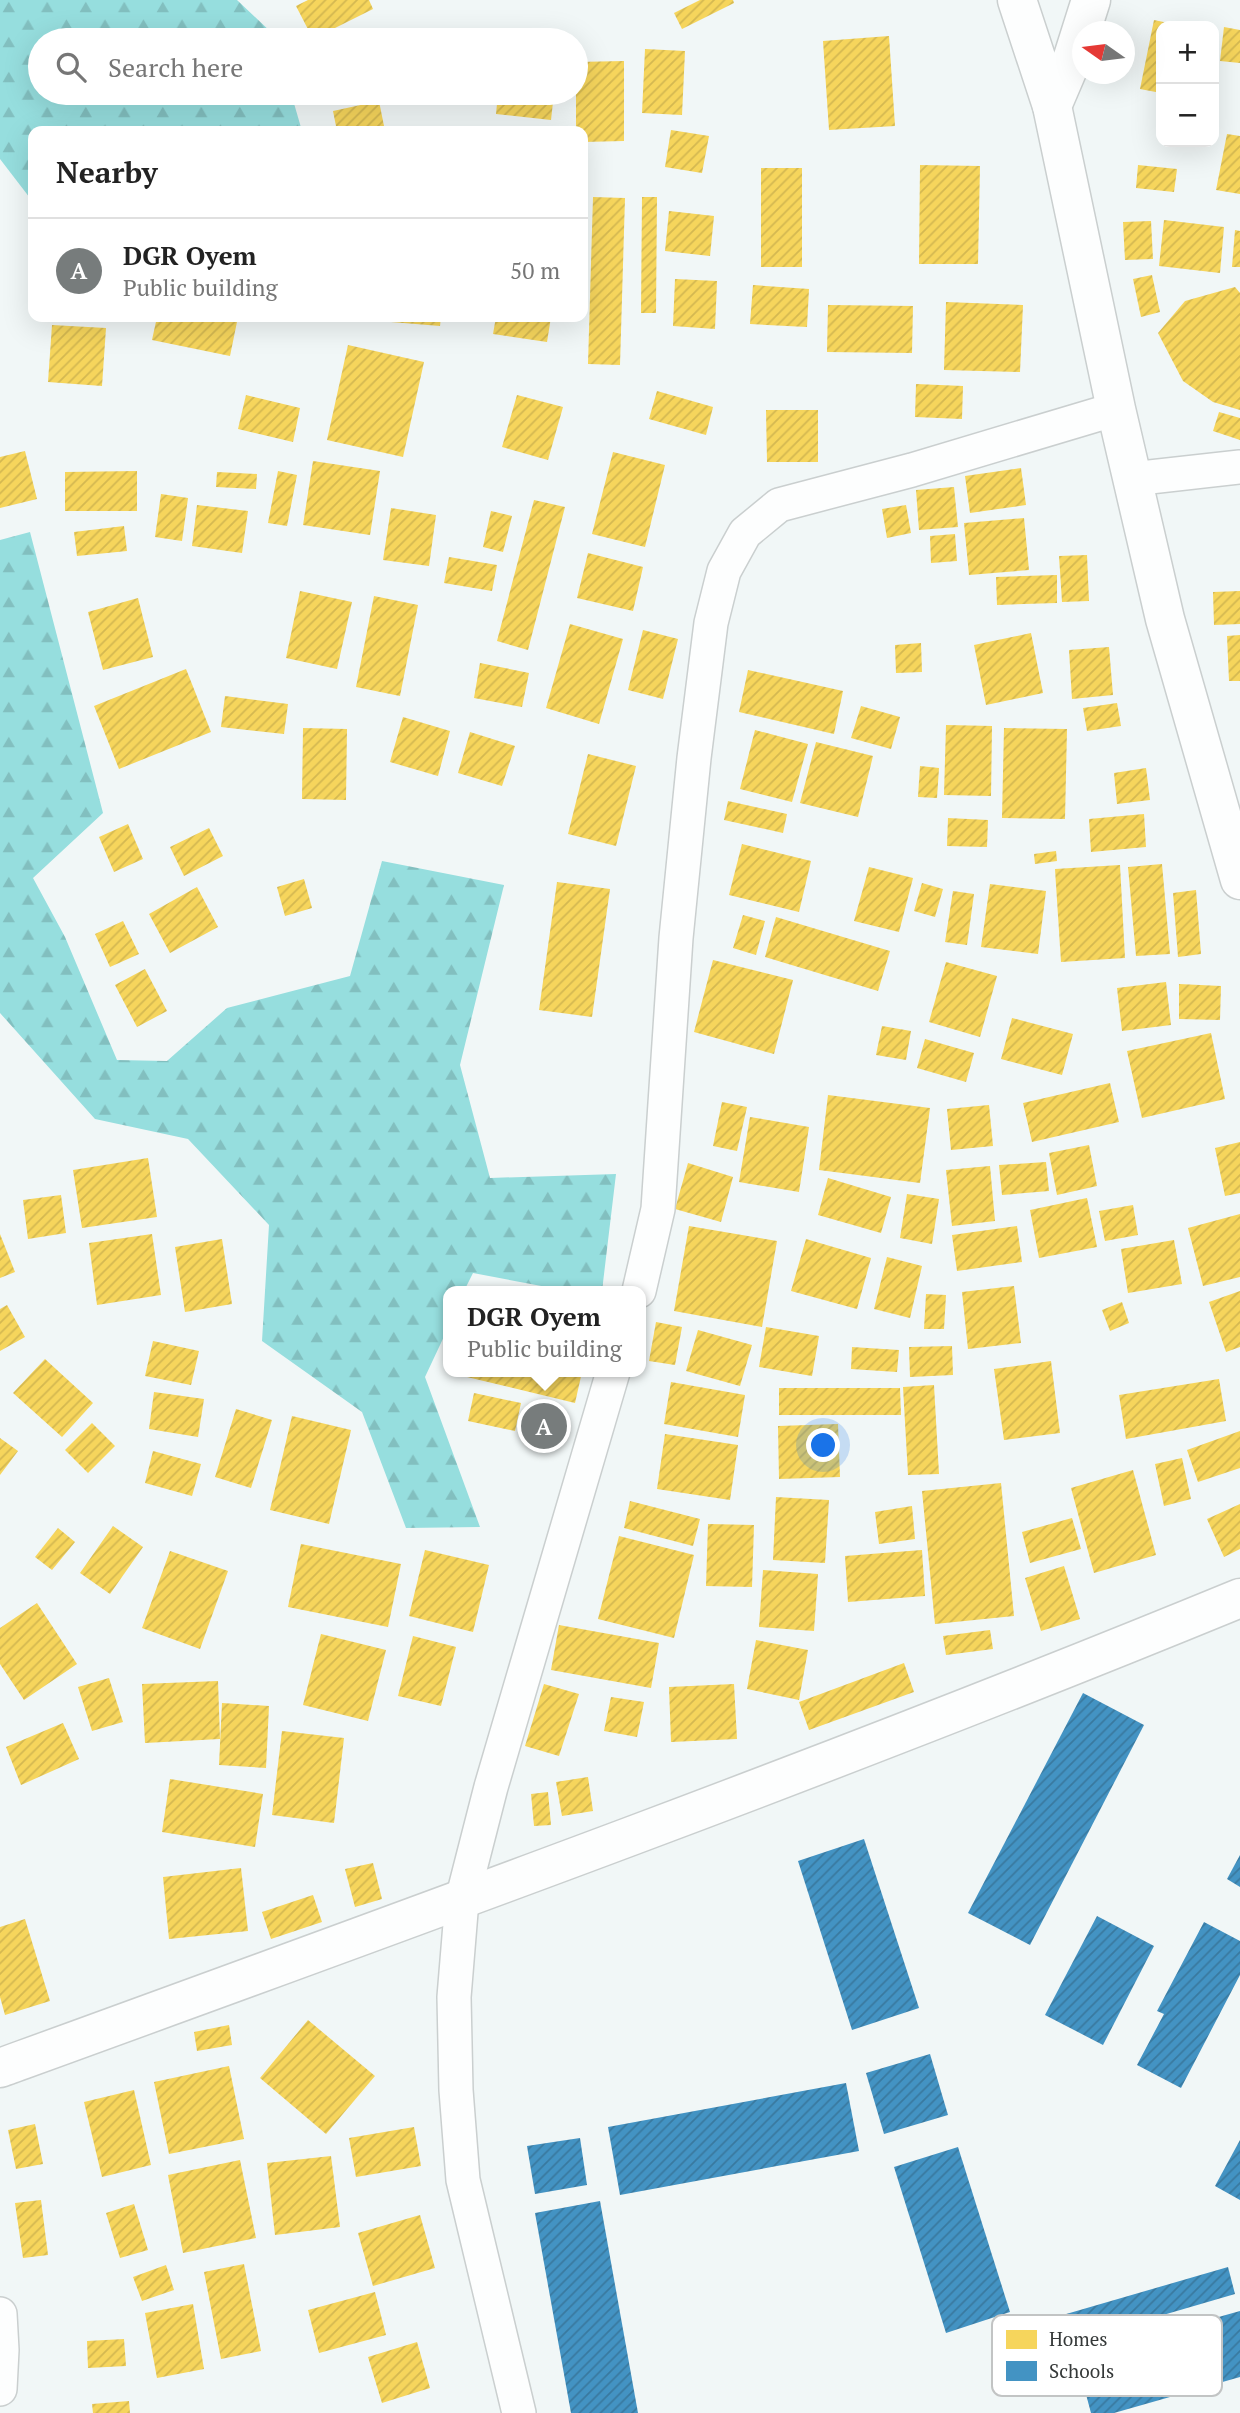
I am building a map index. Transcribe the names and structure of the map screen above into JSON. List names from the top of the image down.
{
  "legend": ["Homes", "Schools"],
  "north": "left",
  "page": {
    "map_buttons": ["+", "−"],
    "search": "Search here",
    "heading": "Nearby",
    "list": [
      {
        "mark": "A",
        "name": "DGR Oyem",
        "note": "Public building",
        "value": "50 m"
      }
    ],
    "popup": ["DGR Oyem", "Public building"],
    "pins": "A"
  }
}
